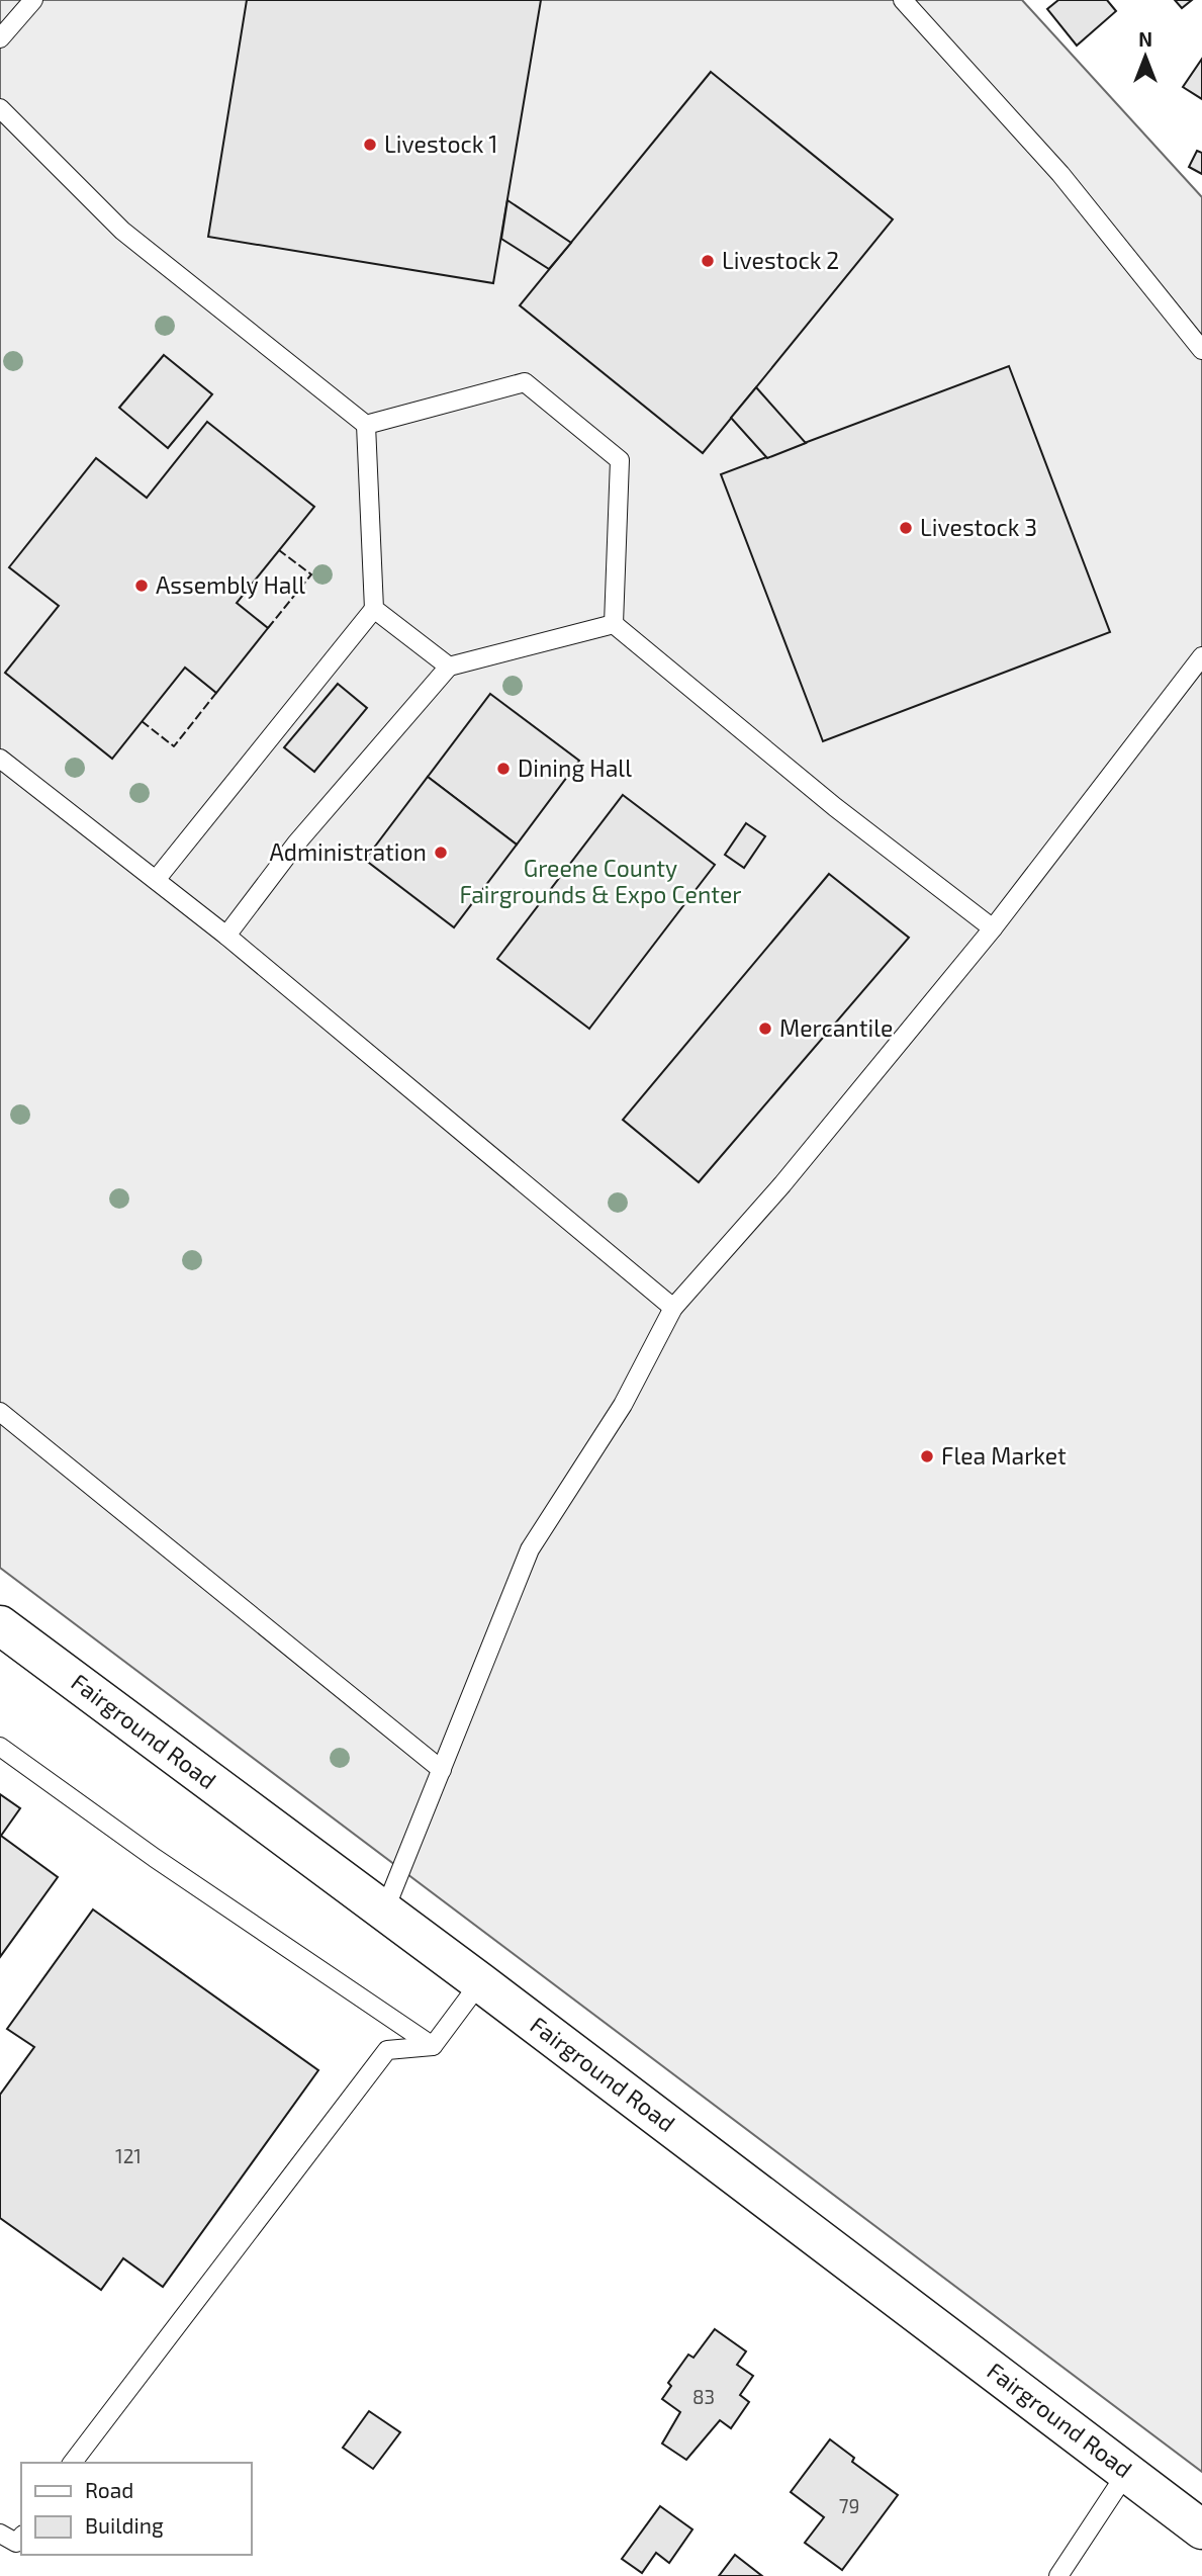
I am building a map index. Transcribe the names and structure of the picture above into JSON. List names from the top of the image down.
{
  "streets": {
    "street": ["Fairground Road"]
  },
  "parks": ["Greene County Fairgrounds & Expo Center"],
  "places": [
    "Livestock 1",
    "Livestock 2",
    "Livestock 3",
    "Assembly Hall",
    "Dining Hall",
    "Administration",
    "Mercantile",
    "Flea Market"
  ],
  "house_numbers": ["121", "83", "79"],
  "legend": ["Road", "Building"],
  "north": "top"
}
